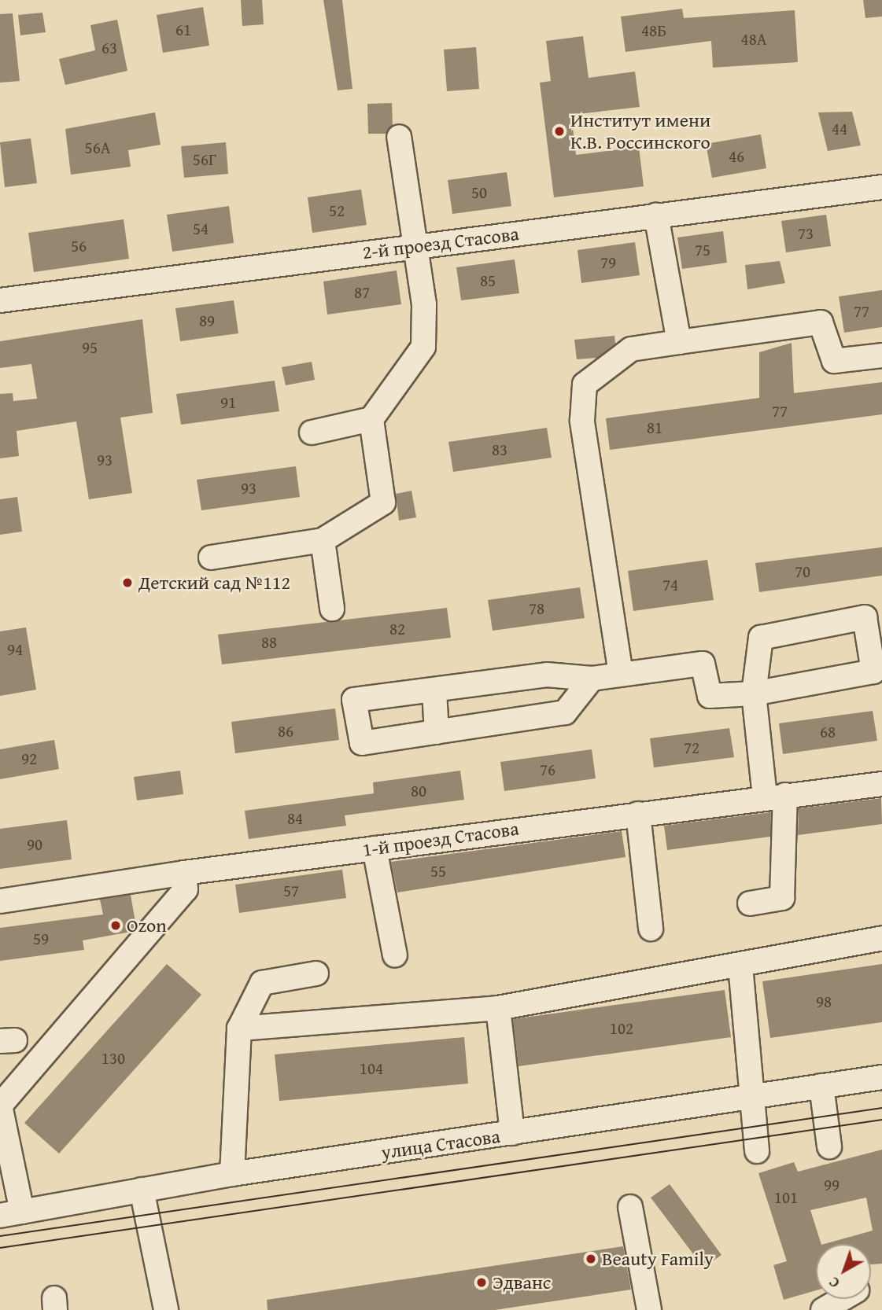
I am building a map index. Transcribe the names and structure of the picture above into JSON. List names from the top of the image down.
{
  "streets": {
    "street": ["2-й проезд Стасова", "1-й проезд Стасова", "улица Стасова"]
  },
  "places": [
    "Институт имени К.В. Россинского",
    "Детский сад №112",
    "Ozon",
    "Beauty Family",
    "Эдванс"
  ],
  "house_numbers": [
    "61",
    "48Б",
    "48А",
    "63",
    "44",
    "56А",
    "46",
    "56Г",
    "50",
    "52",
    "54",
    "73",
    "56",
    "75",
    "79",
    "85",
    "87",
    "77",
    "89",
    "95",
    "91",
    "77",
    "81",
    "83",
    "93",
    "93",
    "70",
    "74",
    "78",
    "82",
    "88",
    "94",
    "86",
    "68",
    "72",
    "92",
    "76",
    "80",
    "84",
    "90",
    "55",
    "57",
    "59",
    "98",
    "102",
    "130",
    "104",
    "99",
    "101"
  ],
  "north": "bottom left"
}
